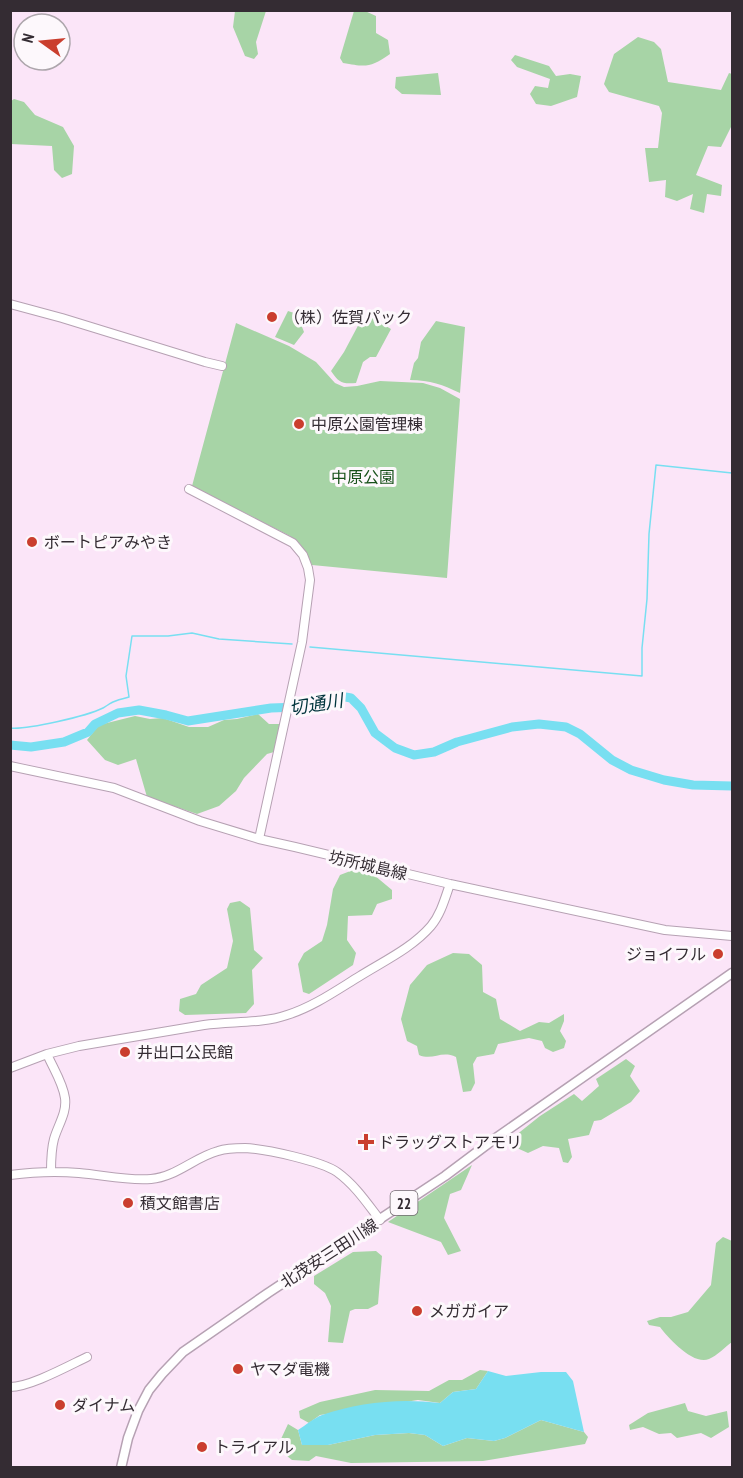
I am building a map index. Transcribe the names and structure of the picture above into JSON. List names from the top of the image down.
{
  "streets": {
    "main road": ["22", "北茂安三田川線"],
    "street": ["坊所城島線"]
  },
  "water": ["切通川"],
  "parks": ["中原公園"],
  "places": {
    "other": [
      "（株）佐賀パック",
      "中原公園管理棟",
      "ボートピアみやき",
      "ジョイフル",
      "井出口公民館",
      "積文館書店",
      "メガガイア",
      "ヤマダ電機",
      "ダイナム",
      "トライアル"
    ],
    "health": ["ドラッグストアモリ"]
  },
  "north": "left"
}
